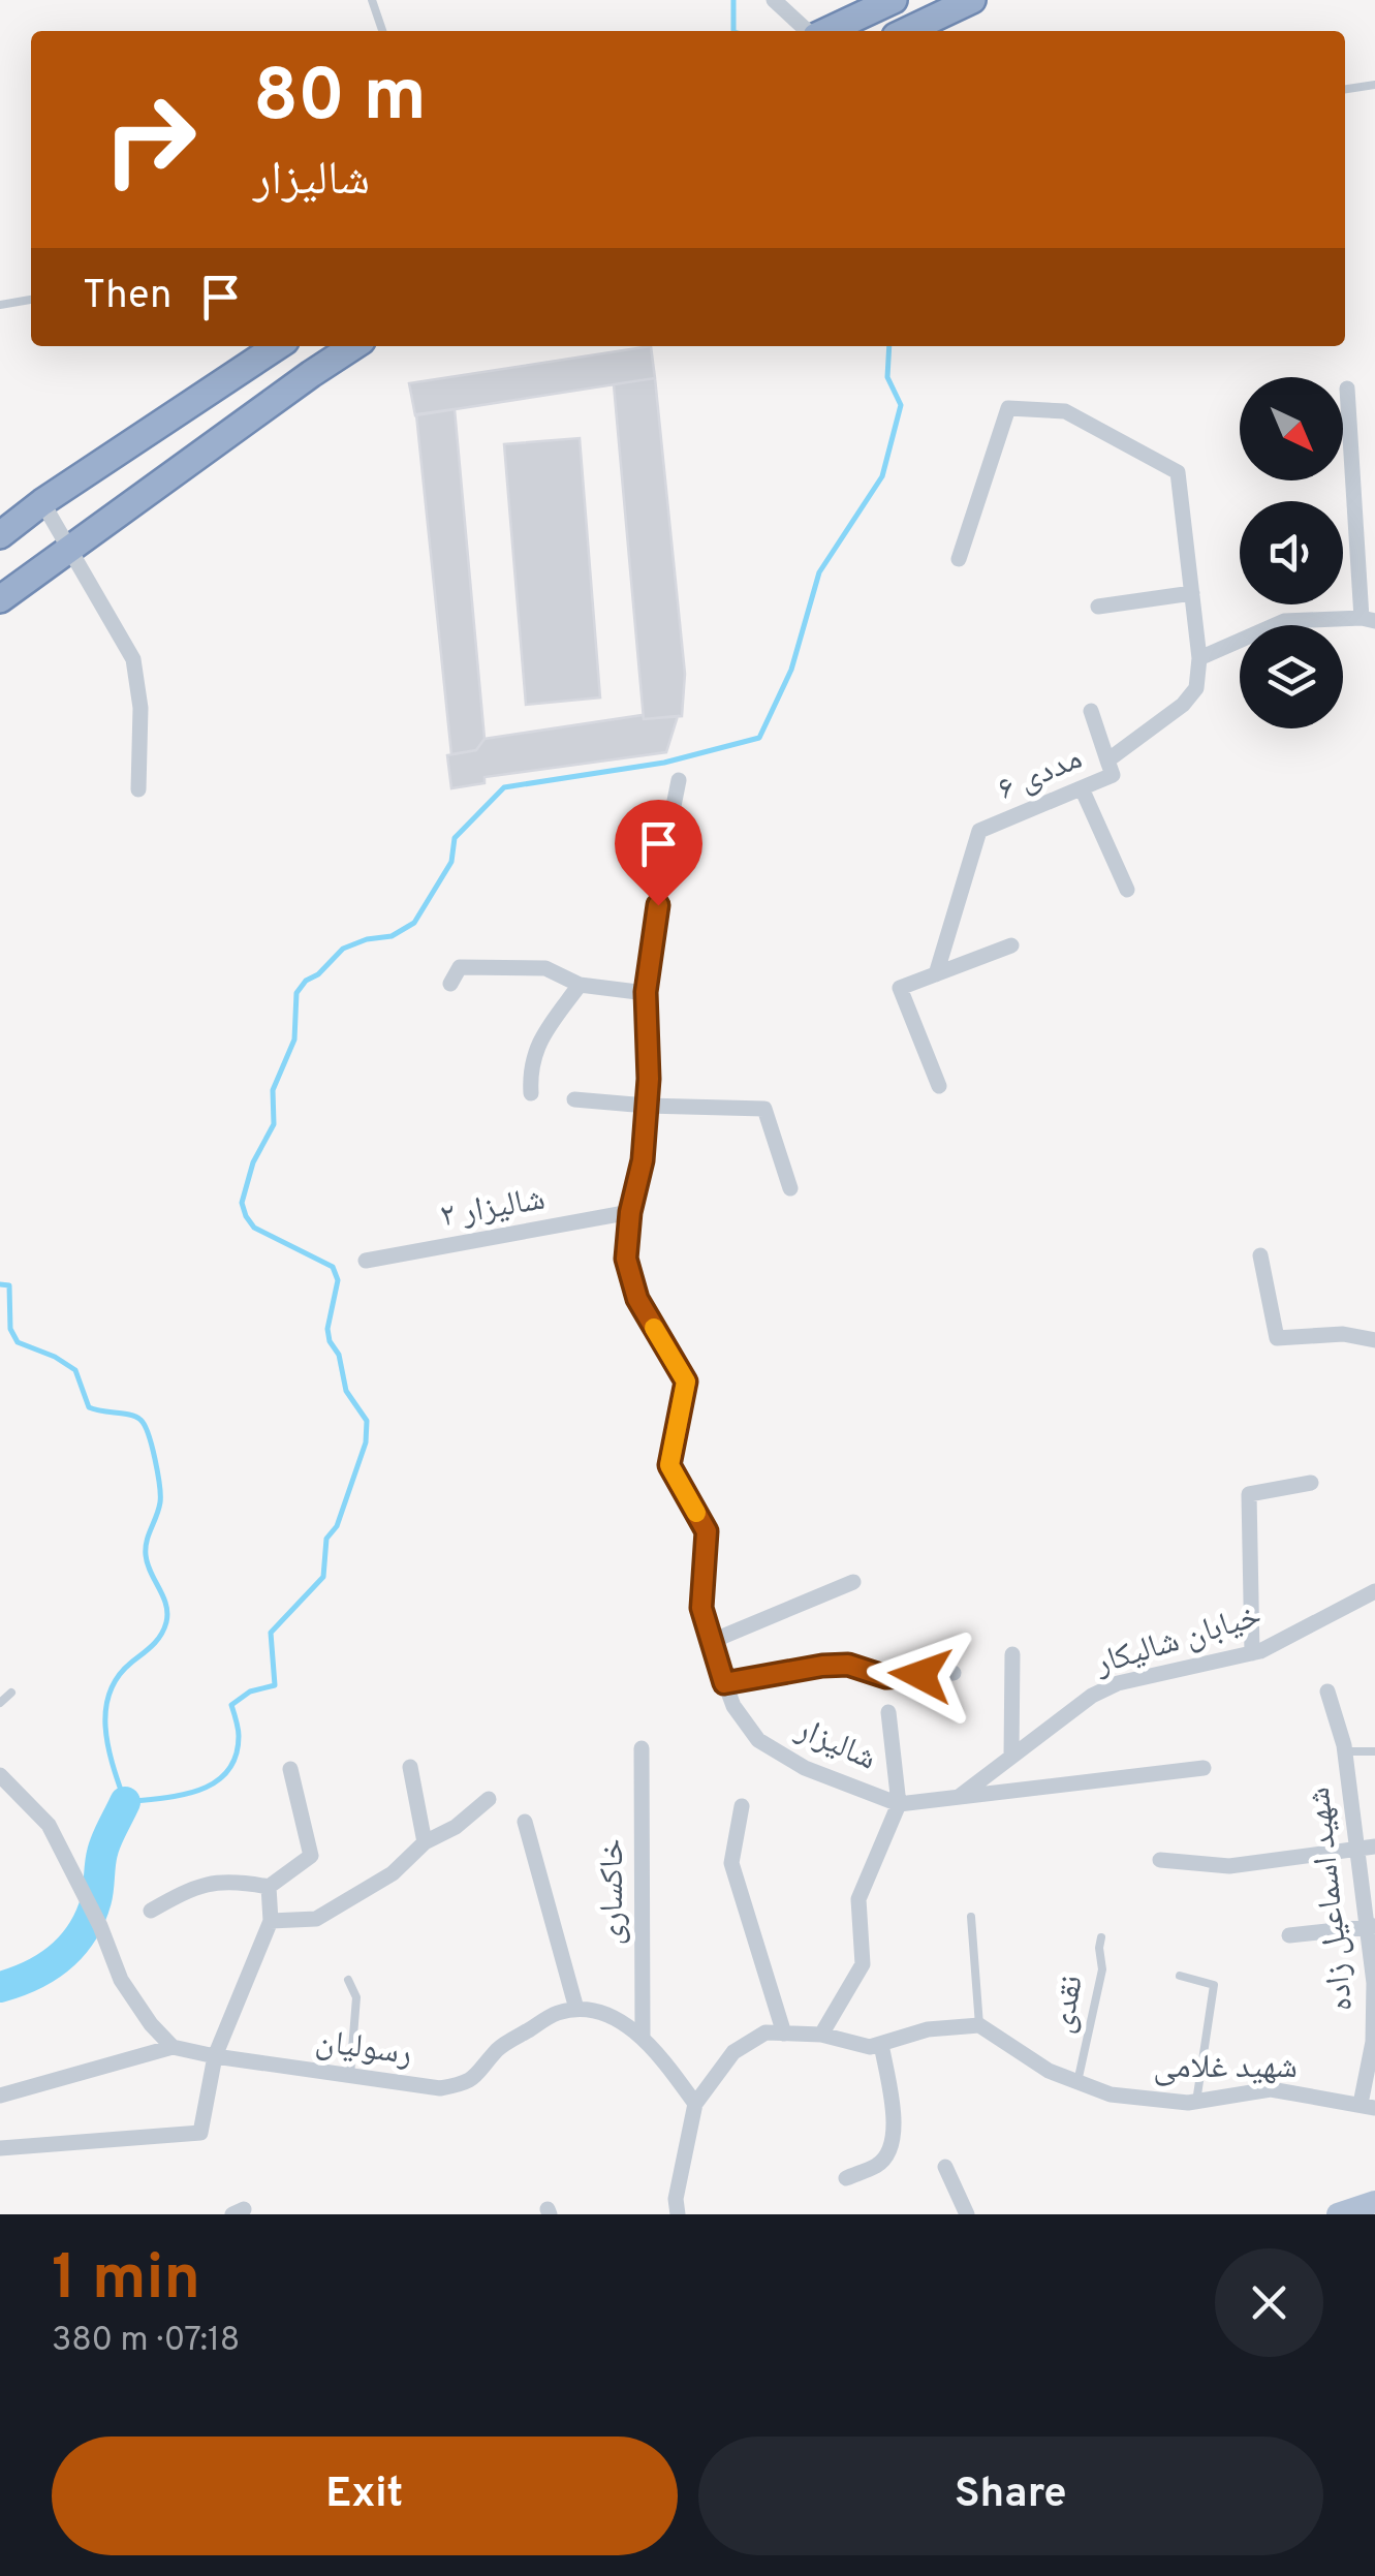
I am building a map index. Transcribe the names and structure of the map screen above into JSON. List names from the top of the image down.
{
  "streets": {
    "street": [
      "مددی ۶",
      "شالیزار ۲",
      "خیابان شالیکار",
      "شالیزار",
      "خاکساری",
      "شهید اسماعیل زاده",
      "رسولیان",
      "شهید غلامی"
    ],
    "lane": ["نقدی"]
  },
  "crossings": [
    ["شالیزار ۲", "شالیزار"],
    ["شهید اسماعیل زاده", "شهید غلامی"],
    ["نقدی", "شهید غلامی"]
  ],
  "north": "bottom right",
  "page": {
    "turn": ["80 m", "شالیزار"],
    "then": "Then",
    "heading": ["1 min", "380 m · 07:18"],
    "buttons": ["Exit", "Share"]
  }
}
